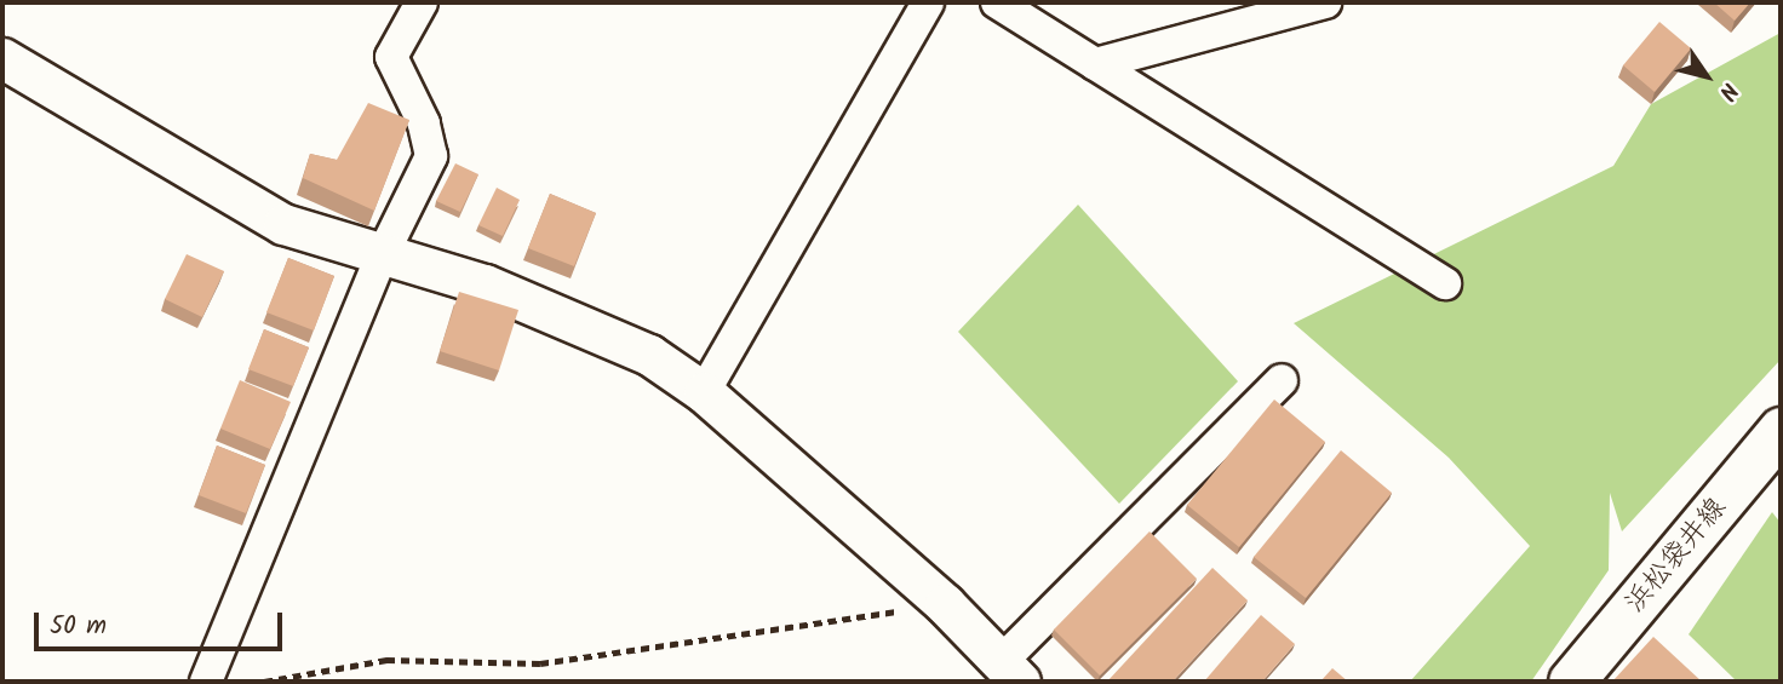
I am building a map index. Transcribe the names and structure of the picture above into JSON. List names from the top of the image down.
{
  "streets": {
    "main road": ["浜松袋井線"]
  },
  "scale_bar": "50 m",
  "north": "bottom right"
}
